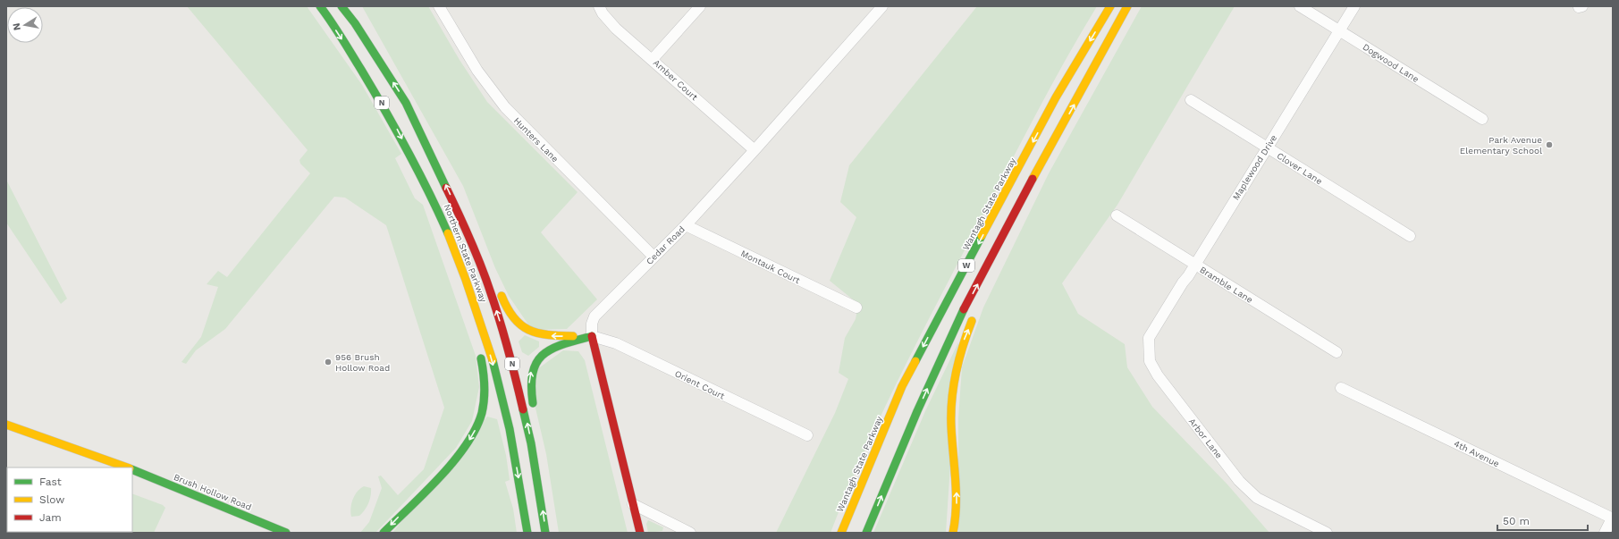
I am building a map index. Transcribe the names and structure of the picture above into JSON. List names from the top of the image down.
{
  "streets": {
    "main road": [
      "N",
      "Wantagh State Parkway",
      "Cedar Road",
      "Northern State Parkway",
      "W",
      "Brush Hollow Road"
    ],
    "street": [
      "Dogwood Lane",
      "Amber Court",
      "Hunters Lane",
      "Maplewood Drive",
      "Clover Lane",
      "Montauk Court",
      "Bramble Lane",
      "Orient Court",
      "Arbor Lane",
      "4th Avenue"
    ]
  },
  "crossings": [
    ["Dogwood Lane", "Maplewood Drive"],
    ["Amber Court", "Cedar Road"],
    ["Hunters Lane", "Cedar Road"],
    ["Maplewood Drive", "Clover Lane"],
    ["Maplewood Drive", "Bramble Lane"],
    ["Maplewood Drive", "Arbor Lane"],
    ["Cedar Road", "Montauk Court"],
    ["Cedar Road", "Orient Court"]
  ],
  "places": ["Park Avenue Elementary School", "956 Brush Hollow Road"],
  "legend": ["Fast", "Slow", "Jam"],
  "scale_bar": "50 m",
  "north": "left"
}
